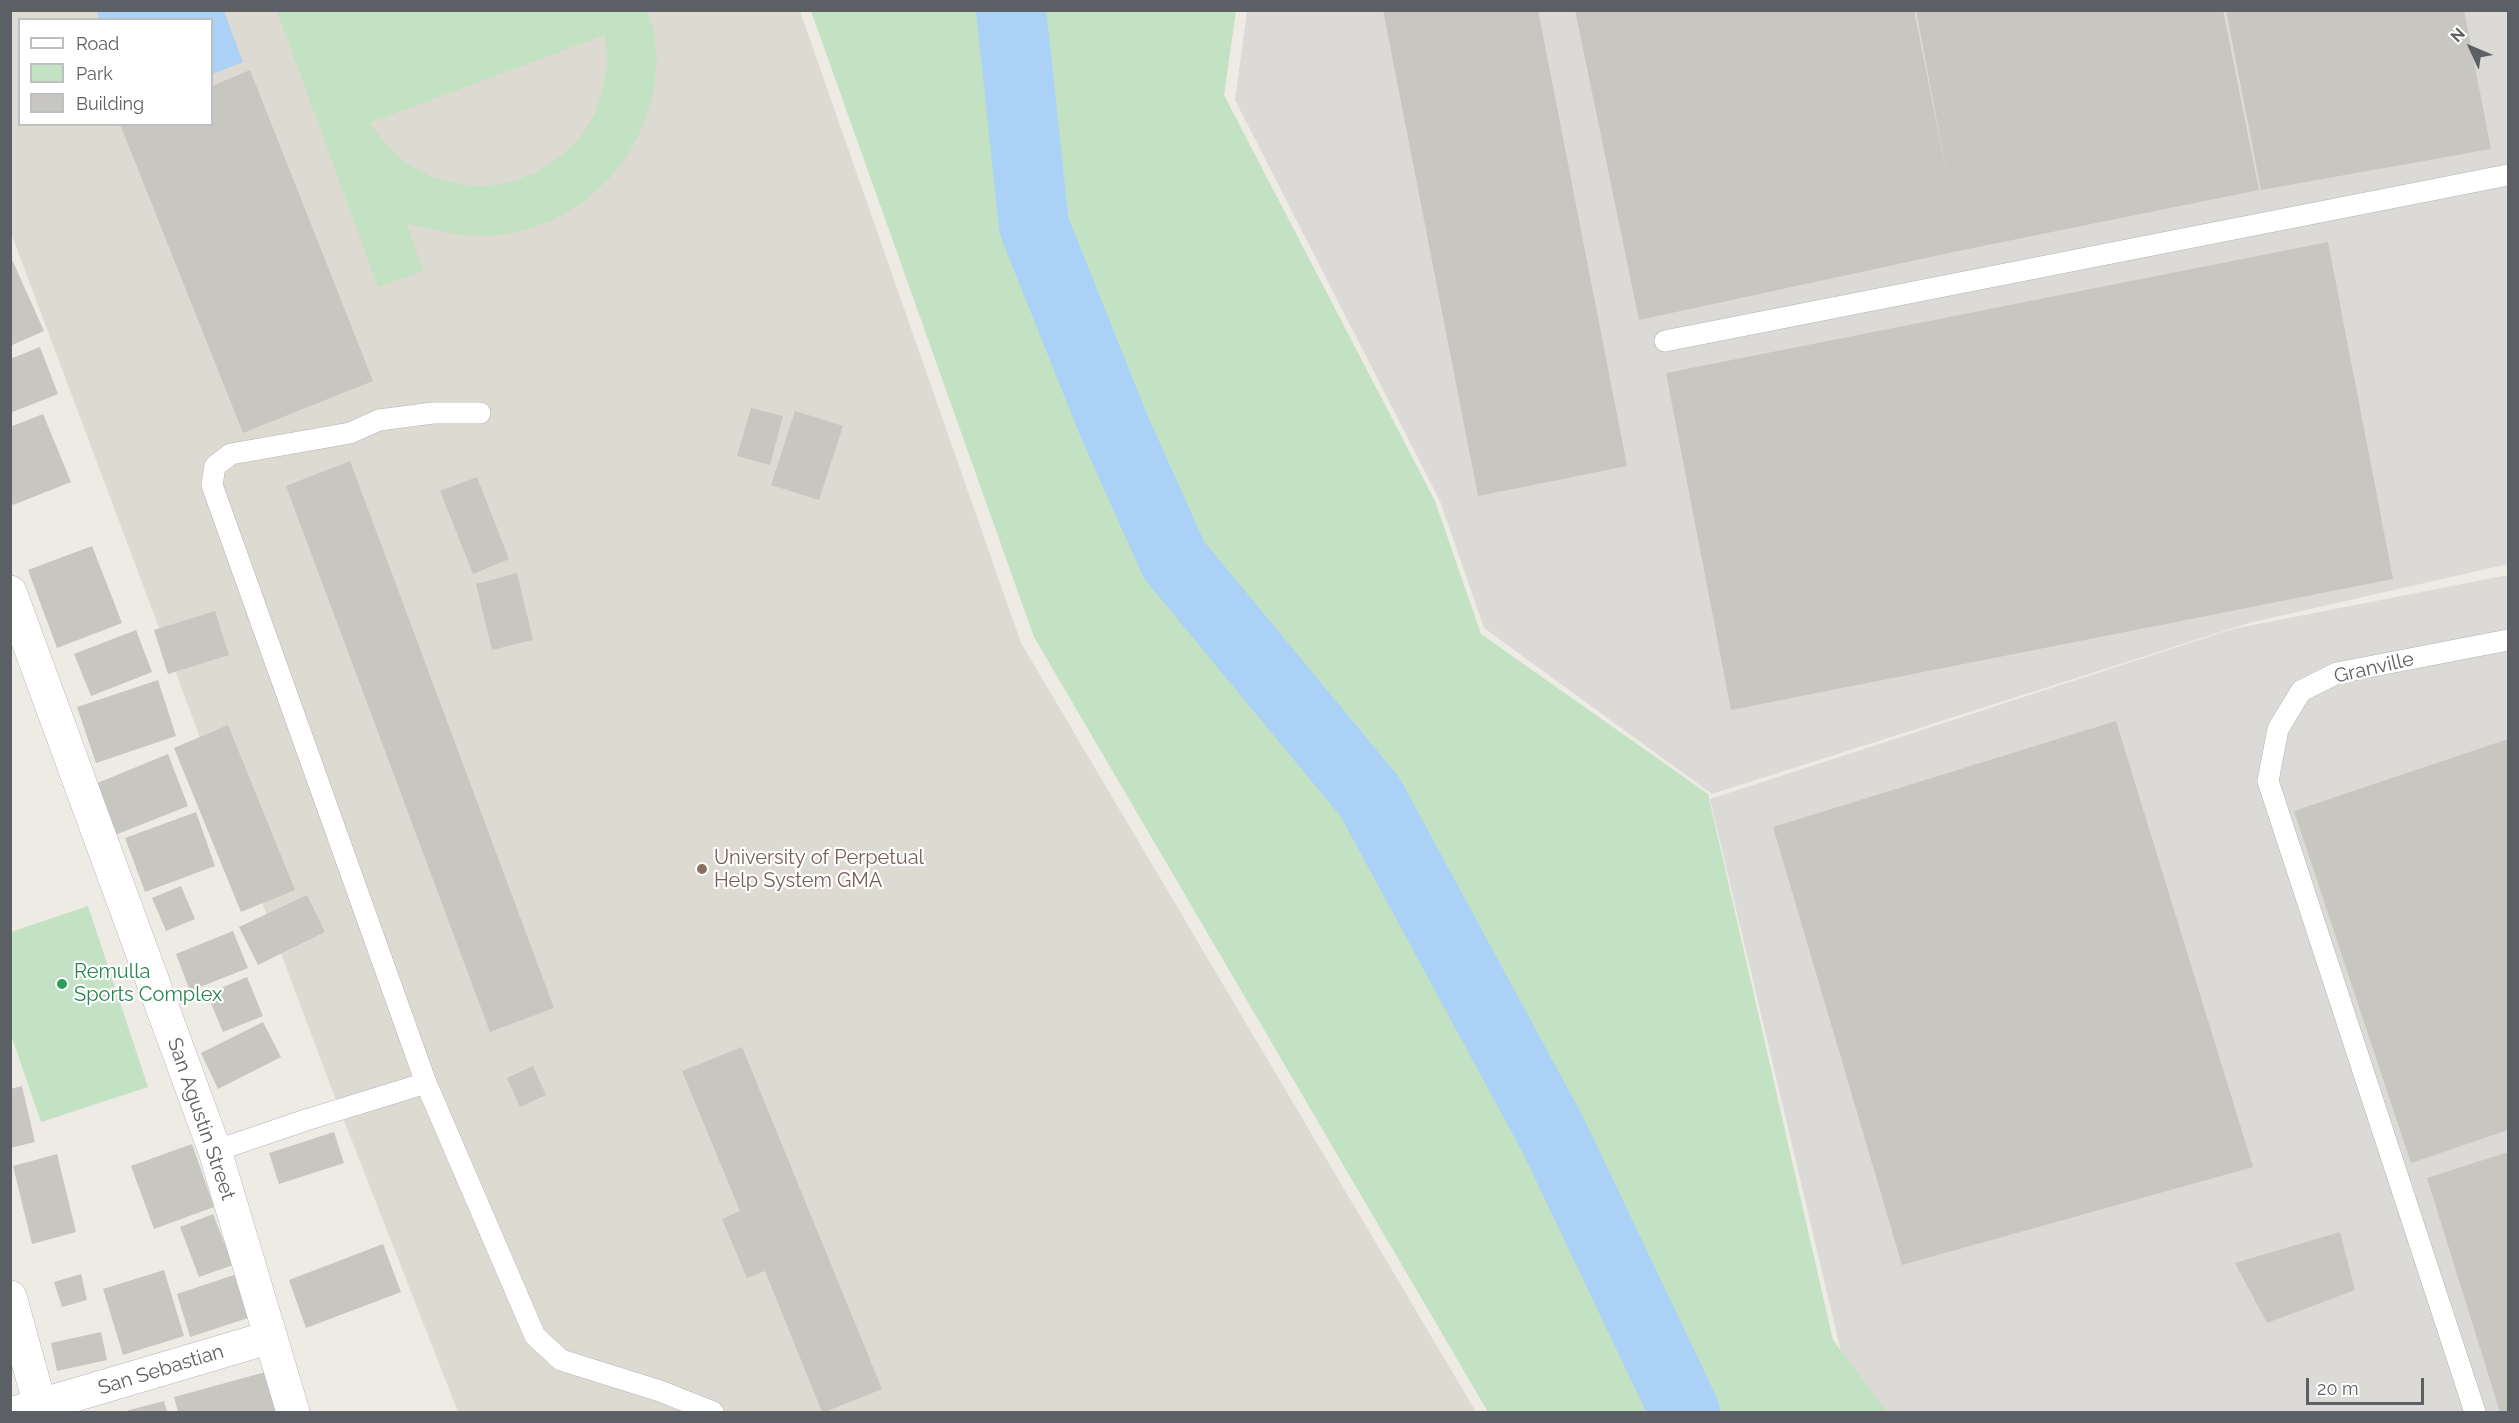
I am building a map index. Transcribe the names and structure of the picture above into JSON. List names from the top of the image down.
{
  "streets": {
    "street": ["San Agustin Street", "San Sebastian"],
    "lane": ["Granville"]
  },
  "crossings": [
    ["San Agustin Street", "San Sebastian"]
  ],
  "places": ["University of Perpetual Help System GMA", "Remulla Sports Complex"],
  "legend": ["Road", "Park", "Building"],
  "scale_bar": "20 m",
  "north": "top left"
}
